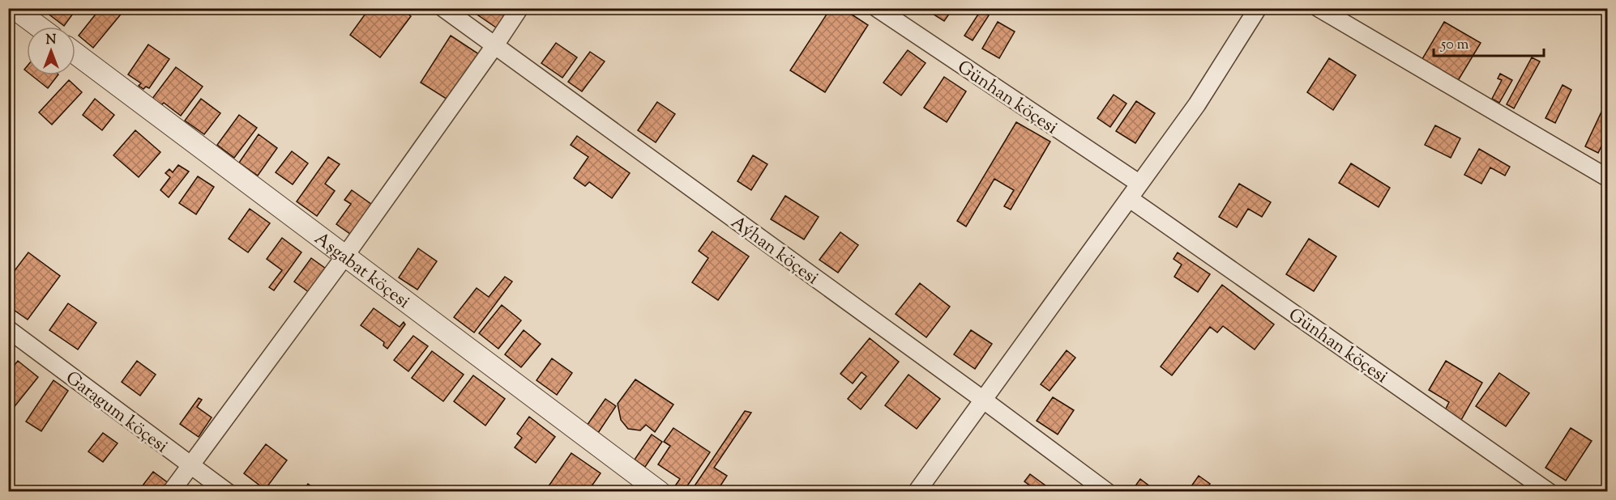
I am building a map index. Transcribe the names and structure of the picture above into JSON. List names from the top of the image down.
{
  "streets": {
    "street": [
      "Günhan köçesi",
      "Aýhan köçesi",
      "Aşgabat köçesi",
      "Garagum köçesi"
    ]
  },
  "scale_bar": "50 m",
  "north": "top"
}
